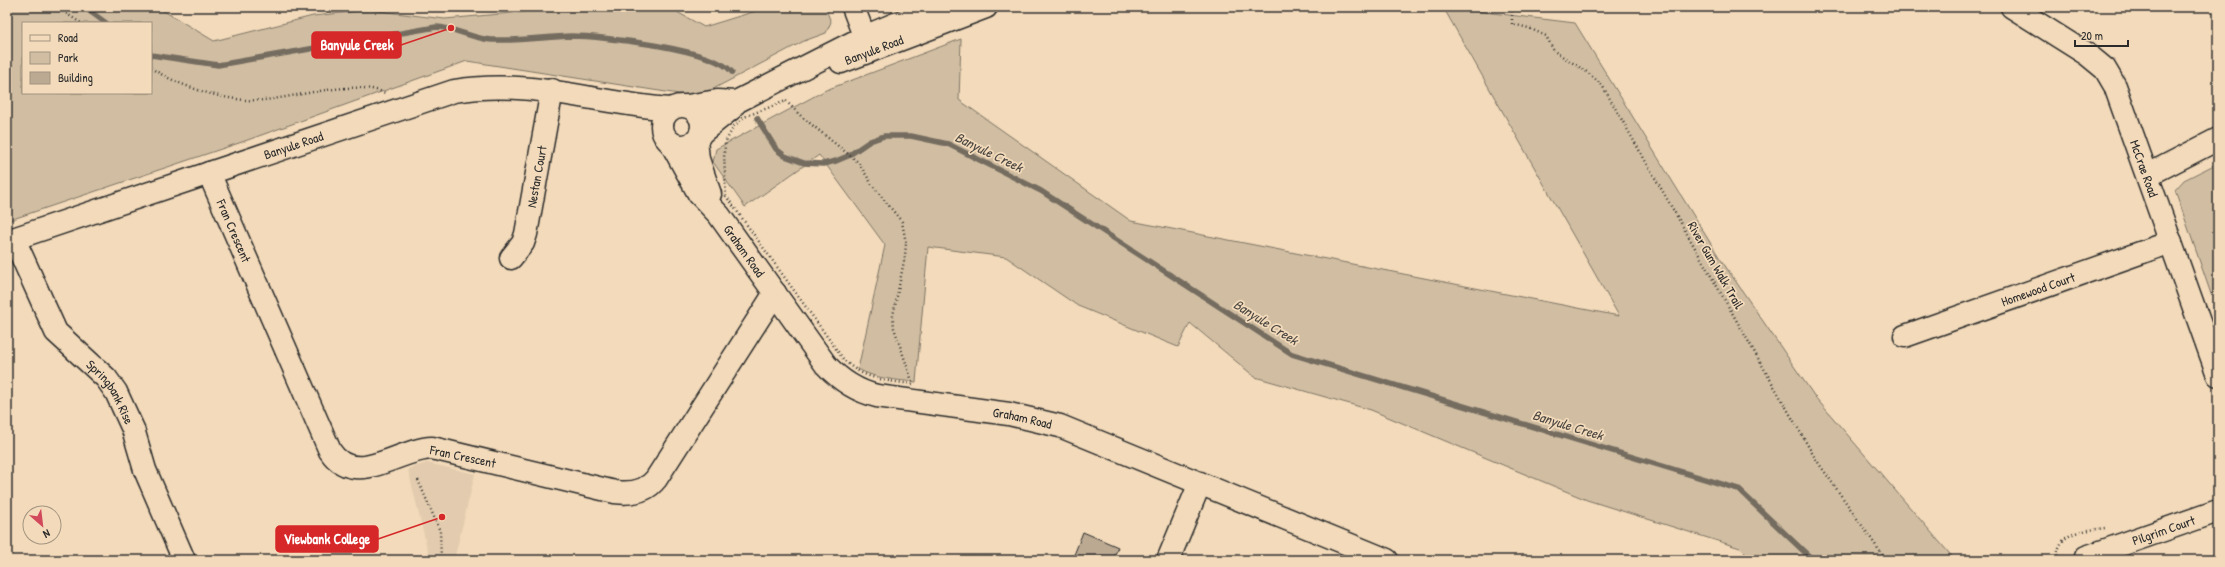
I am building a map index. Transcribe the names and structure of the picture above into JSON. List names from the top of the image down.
{
  "streets": {
    "street": [
      "Banyule Road",
      "McCrae Road",
      "Nestan Court",
      "Fran Crescent",
      "Graham Road",
      "Homewood Court",
      "Springbank Rise",
      "Pilgrim Court"
    ],
    "path": ["River Gum Walk Trail"]
  },
  "crossings": [
    ["Banyule Road", "Nestan Court"],
    ["Banyule Road", "Fran Crescent"],
    ["Banyule Road", "Graham Road"],
    ["Banyule Road", "Springbank Rise"],
    ["McCrae Road", "Homewood Court"],
    ["Fran Crescent", "Graham Road"]
  ],
  "water": ["Banyule Creek"],
  "places": ["Banyule Creek", "Viewbank College"],
  "legend": ["Road", "Park", "Building"],
  "scale_bar": "20 m",
  "north": "bottom right"
}
